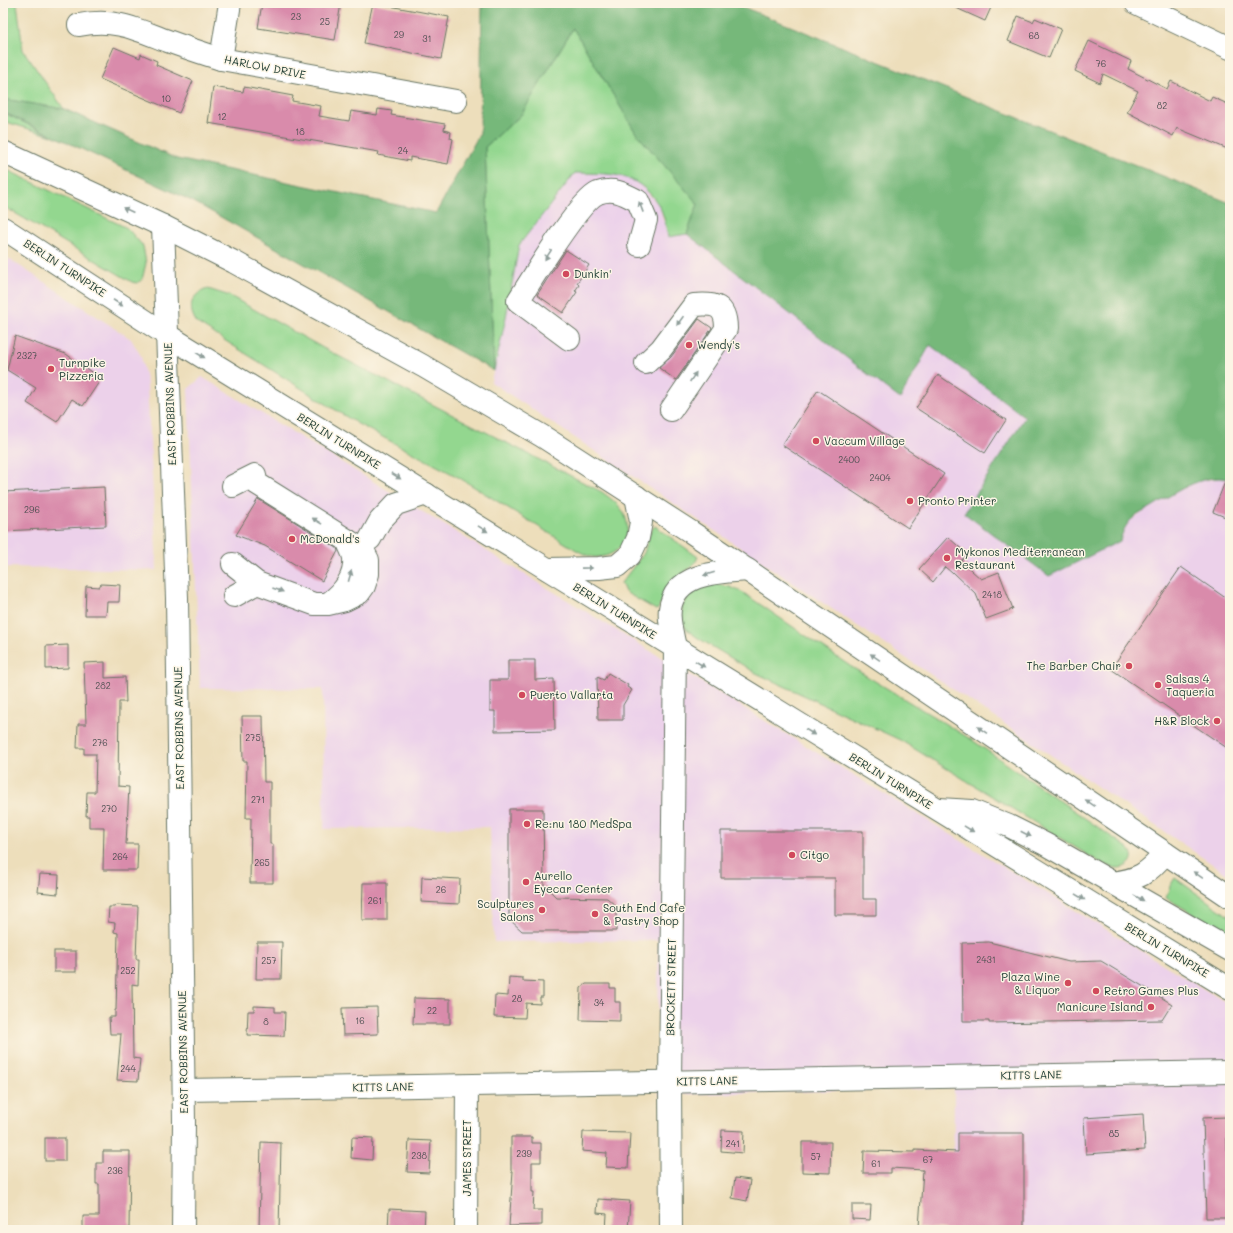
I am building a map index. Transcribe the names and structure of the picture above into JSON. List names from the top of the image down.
{
  "streets": {
    "main road": [
      "HARLOW DRIVE",
      "BERLIN TURNPIKE",
      "EAST ROBBINS AVENUE",
      "BROCKETT STREET",
      "KITTS LANE",
      "JAMES STREET"
    ]
  },
  "crossings": [
    ["BERLIN TURNPIKE", "EAST ROBBINS AVENUE"],
    ["BERLIN TURNPIKE", "BROCKETT STREET"],
    ["EAST ROBBINS AVENUE", "KITTS LANE"],
    ["BROCKETT STREET", "KITTS LANE"],
    ["KITTS LANE", "JAMES STREET"]
  ],
  "places": [
    "Dunkin'",
    "Wendy's",
    "Turnpike Pizzeria",
    "Vaccum Village",
    "Pronto Printer",
    "McDonald's",
    "Mykonos Mediterranean Restaurant",
    "The Barber Chair",
    "Salsas 4 Taqueria",
    "Puerto Vallarta",
    "H&R Block",
    "Re:nu 180 MedSpa",
    "Citgo",
    "Aurello Eyecar Center",
    "Sculptures Salons",
    "South End Cafe & Pastry Shop",
    "Plaza Wine & Liquor",
    "Retro Games Plus",
    "Manicure Island"
  ],
  "house_numbers": [
    "23",
    "25",
    "29",
    "68",
    "31",
    "76",
    "10",
    "82",
    "12",
    "18",
    "24",
    "2327",
    "2400",
    "2404",
    "296",
    "2418",
    "282",
    "275",
    "276",
    "271",
    "270",
    "264",
    "265",
    "26",
    "261",
    "2431",
    "257",
    "252",
    "28",
    "34",
    "22",
    "16",
    "8",
    "244",
    "85",
    "241",
    "239",
    "238",
    "57",
    "67",
    "61",
    "236"
  ]
}
